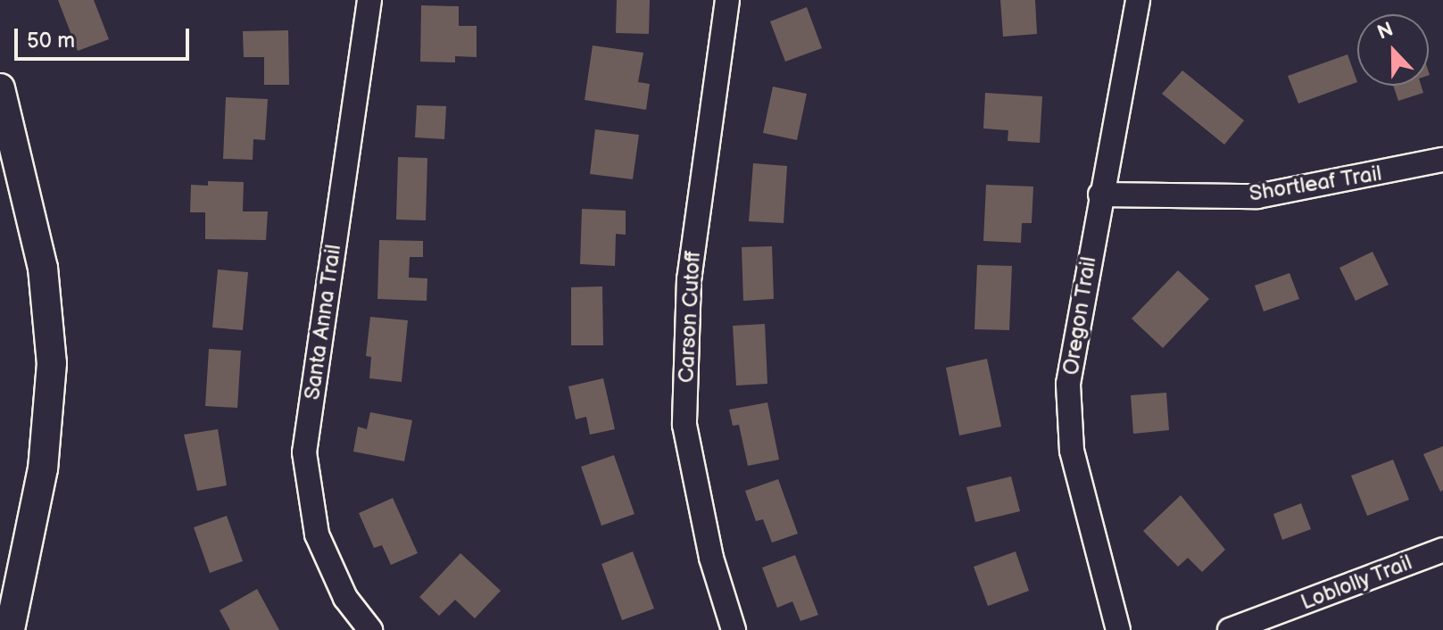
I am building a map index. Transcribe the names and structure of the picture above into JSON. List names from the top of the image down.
{
  "streets": {
    "street": [
      "Shortleaf Trail",
      "Oregon Trail",
      "Carson Cutoff",
      "Santa Anna Trail",
      "Loblolly Trail"
    ]
  },
  "crossings": [
    ["Shortleaf Trail", "Oregon Trail"]
  ],
  "scale_bar": "50 m",
  "north": "top"
}
